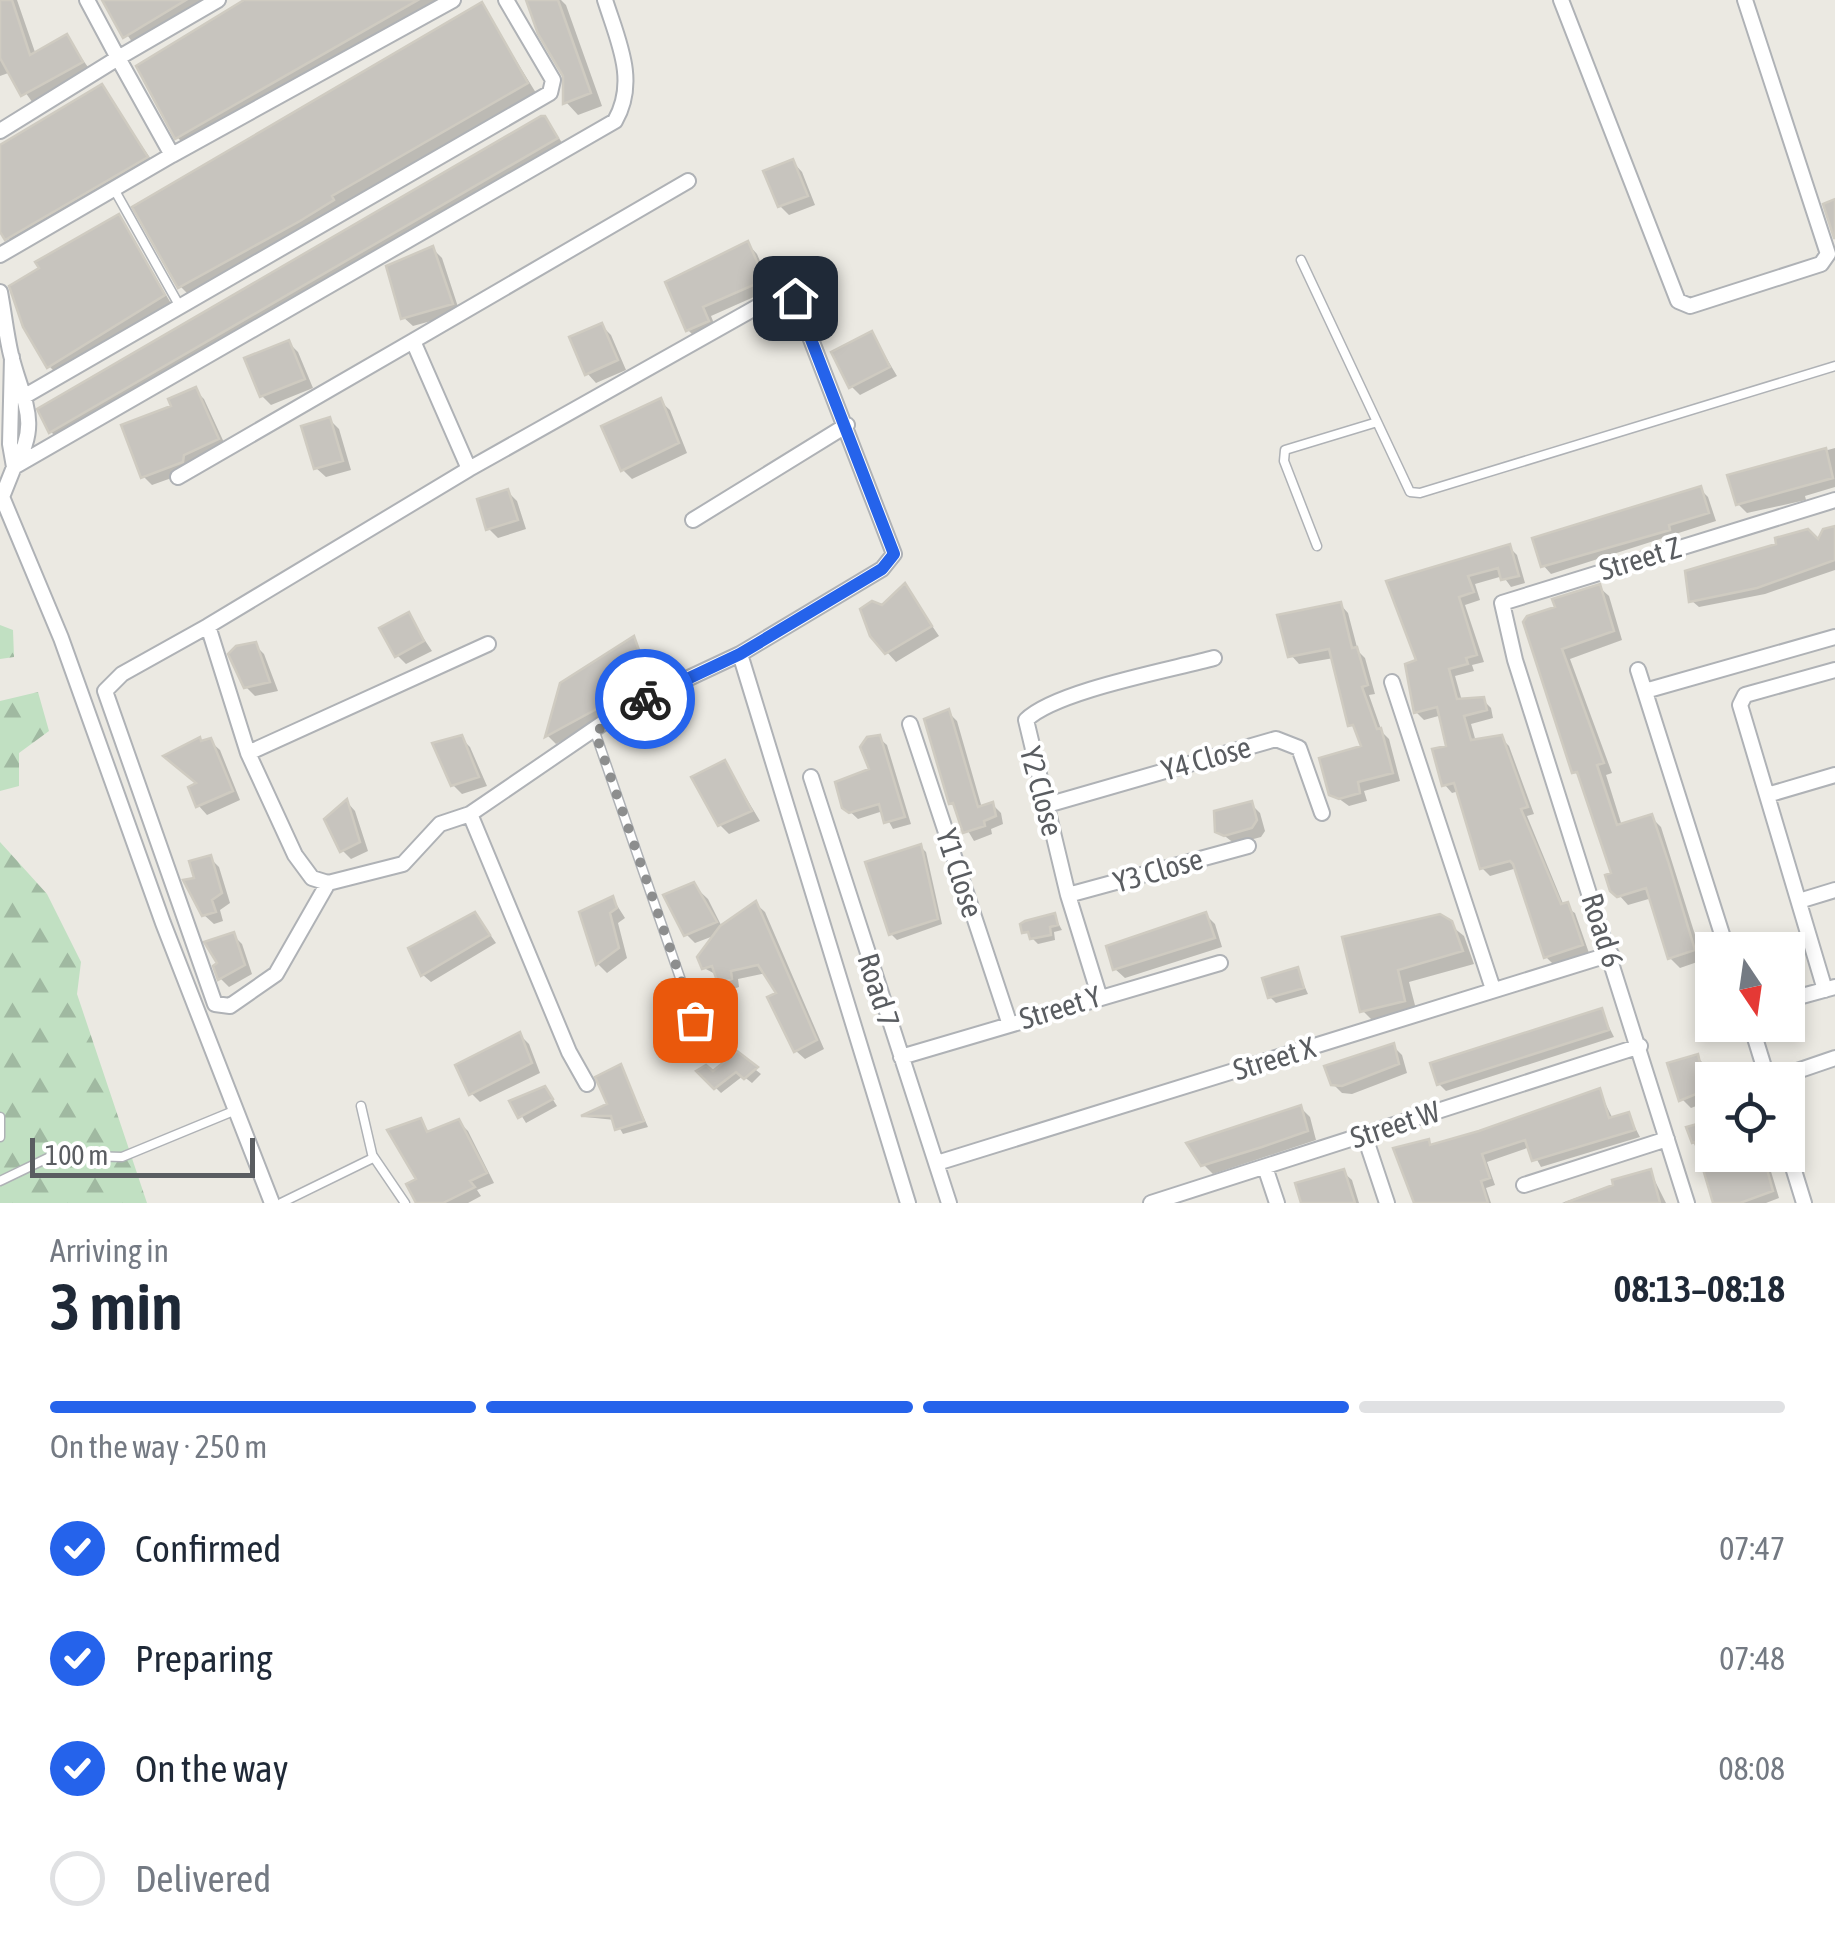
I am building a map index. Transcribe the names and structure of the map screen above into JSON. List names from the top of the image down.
{
  "streets": {
    "street": [
      "Street Z",
      "Y4 Close",
      "Y2 Close",
      "Y3 Close",
      "Y1 Close",
      "Road 6",
      "Road 7",
      "Street Y",
      "Street X",
      "Street W"
    ]
  },
  "crossings": [
    ["Street Z", "Road 6"],
    ["Y4 Close", "Y2 Close"],
    ["Y2 Close", "Y3 Close"],
    ["Y2 Close", "Street Y"],
    ["Y1 Close", "Street Y"],
    ["Road 6", "Street X"],
    ["Road 6", "Street W"],
    ["Road 7", "Street Y"],
    ["Road 7", "Street X"]
  ],
  "scale_bar": "100 m",
  "north": "bottom",
  "page": {
    "scale": "100 m",
    "heading": ["3 min", "Arriving in", "08:13–08:18"],
    "bar": "On the way · 250 m",
    "list": [
      ["Confirmed", "07:47"],
      ["Preparing", "07:48"],
      ["On the way", "08:08"],
      "Delivered"
    ]
  }
}
